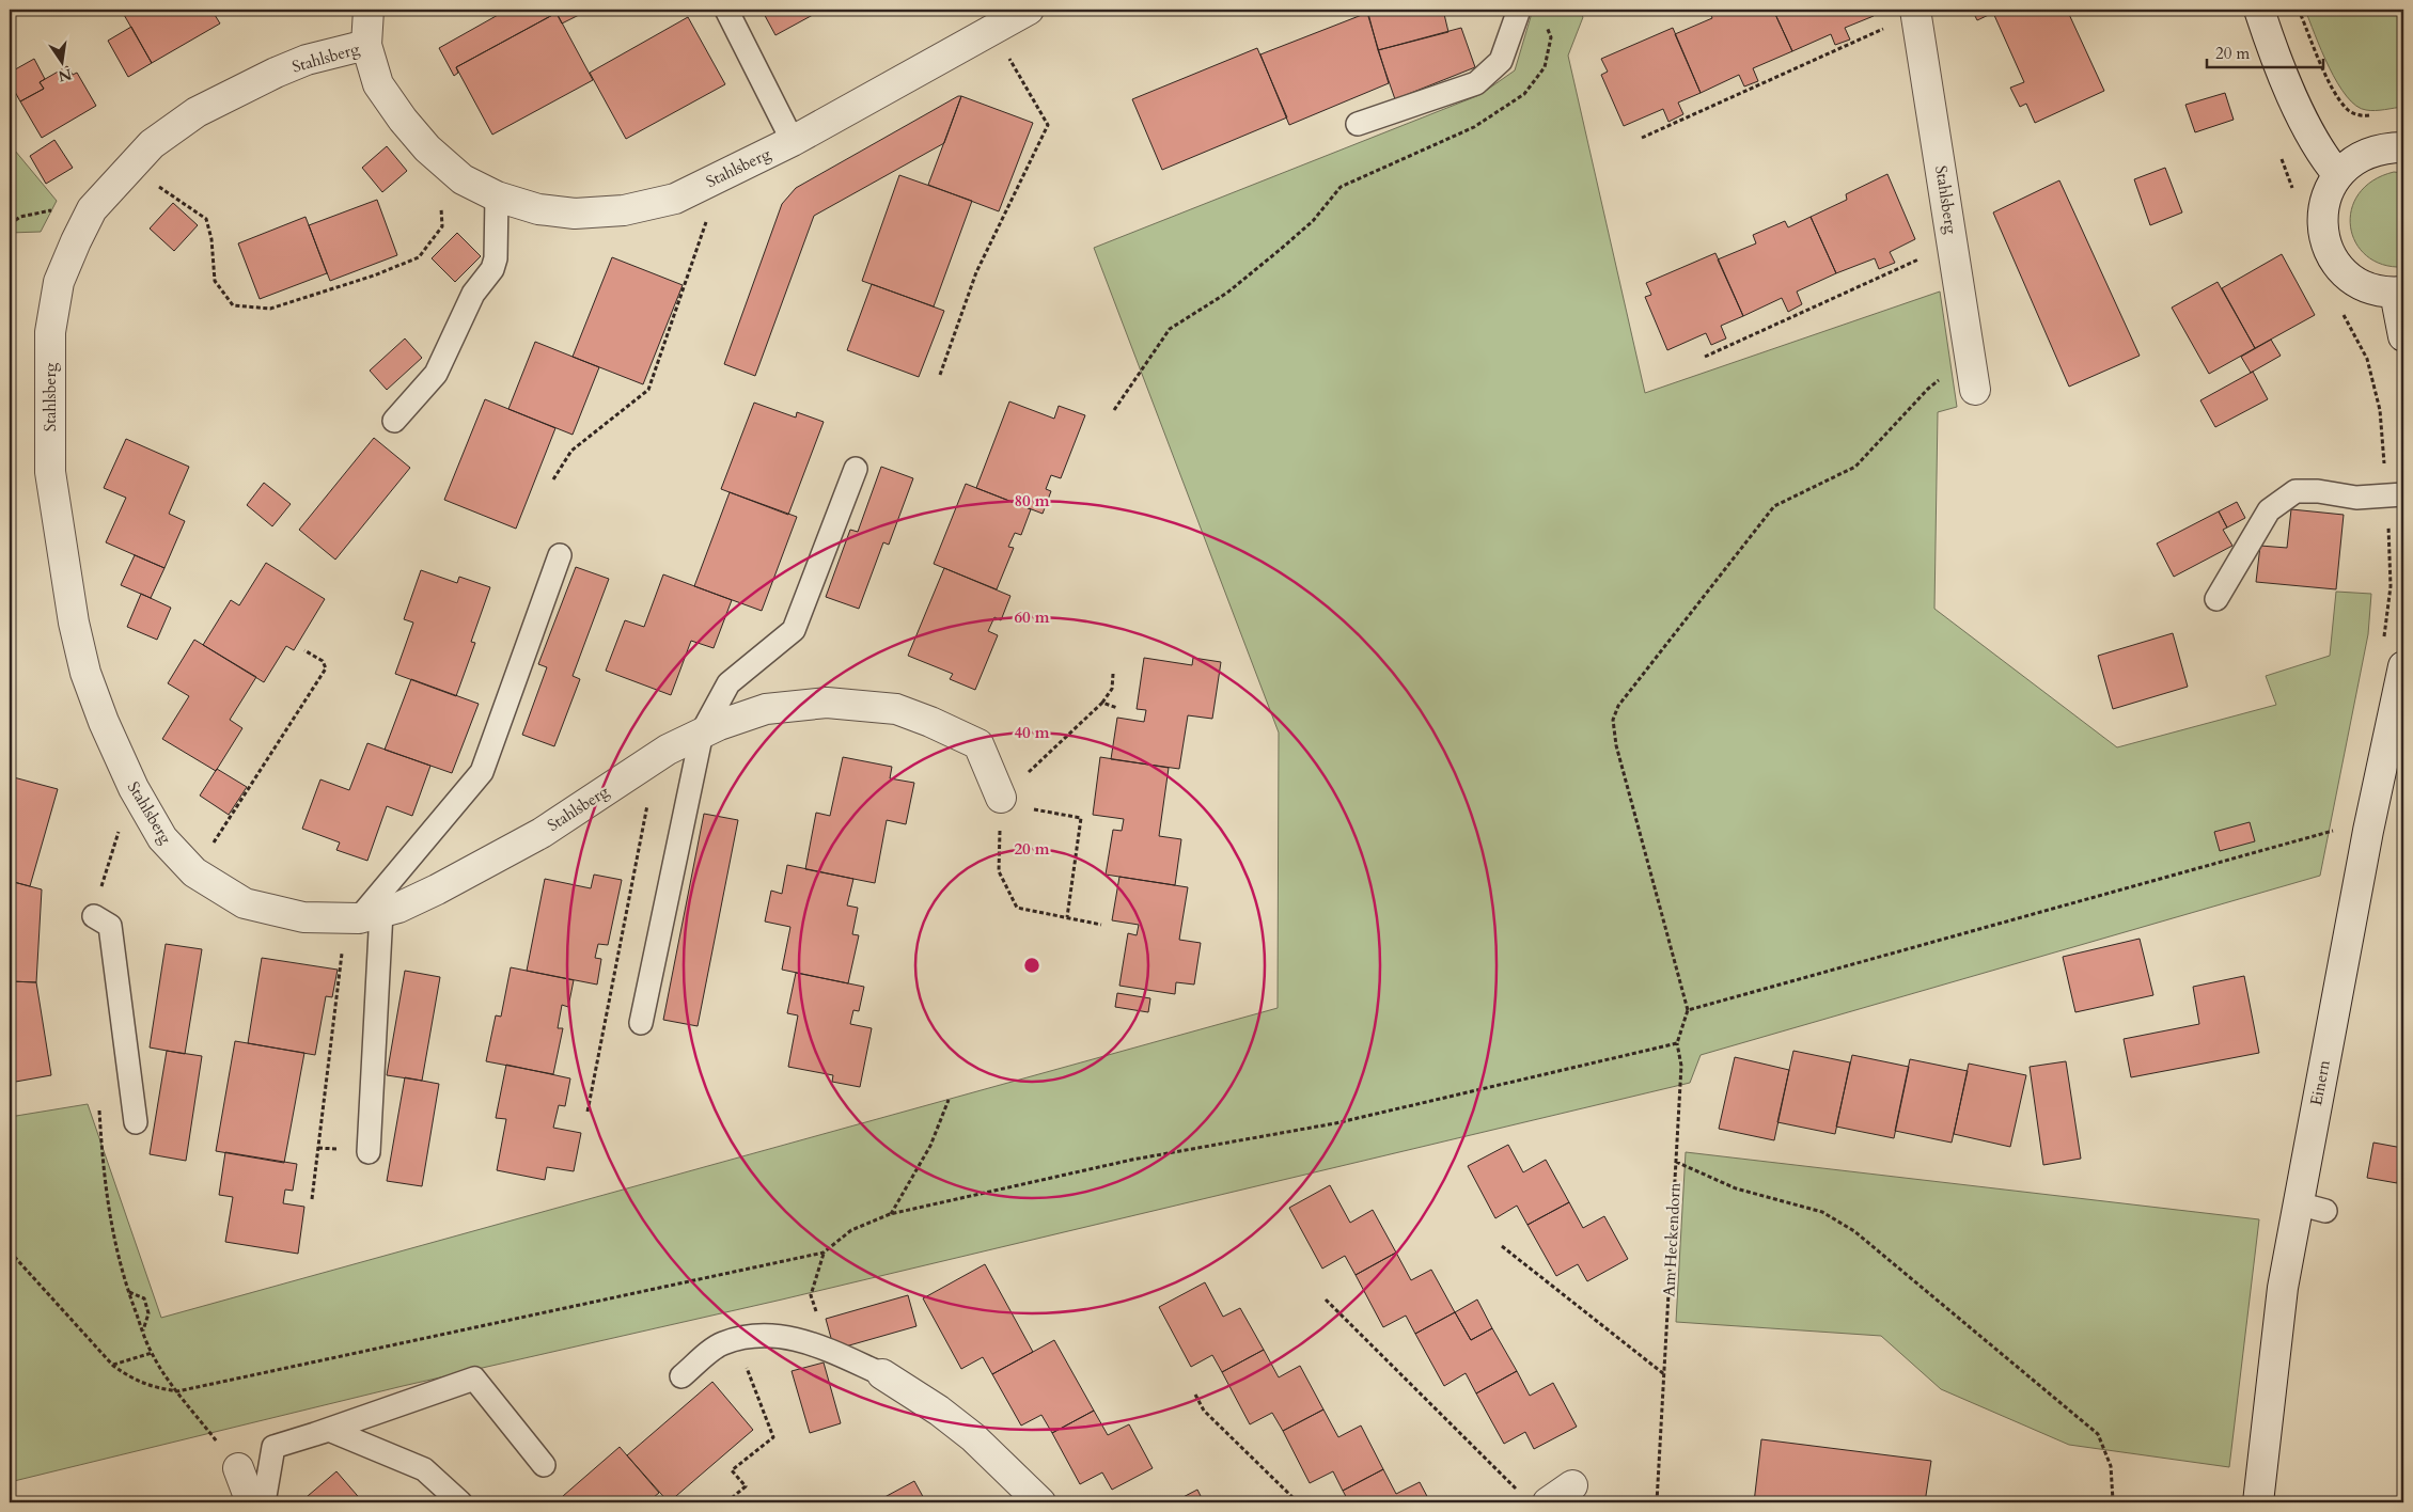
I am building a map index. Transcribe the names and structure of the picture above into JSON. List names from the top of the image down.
{
  "streets": {
    "street": ["Stahlsberg", "Einern"],
    "path": ["Am Heckendorn"]
  },
  "scale_bar": "20 m",
  "north": "bottom",
  "rings": [
    "80 m",
    "60 m",
    "40 m",
    "20 m"
  ]
}
